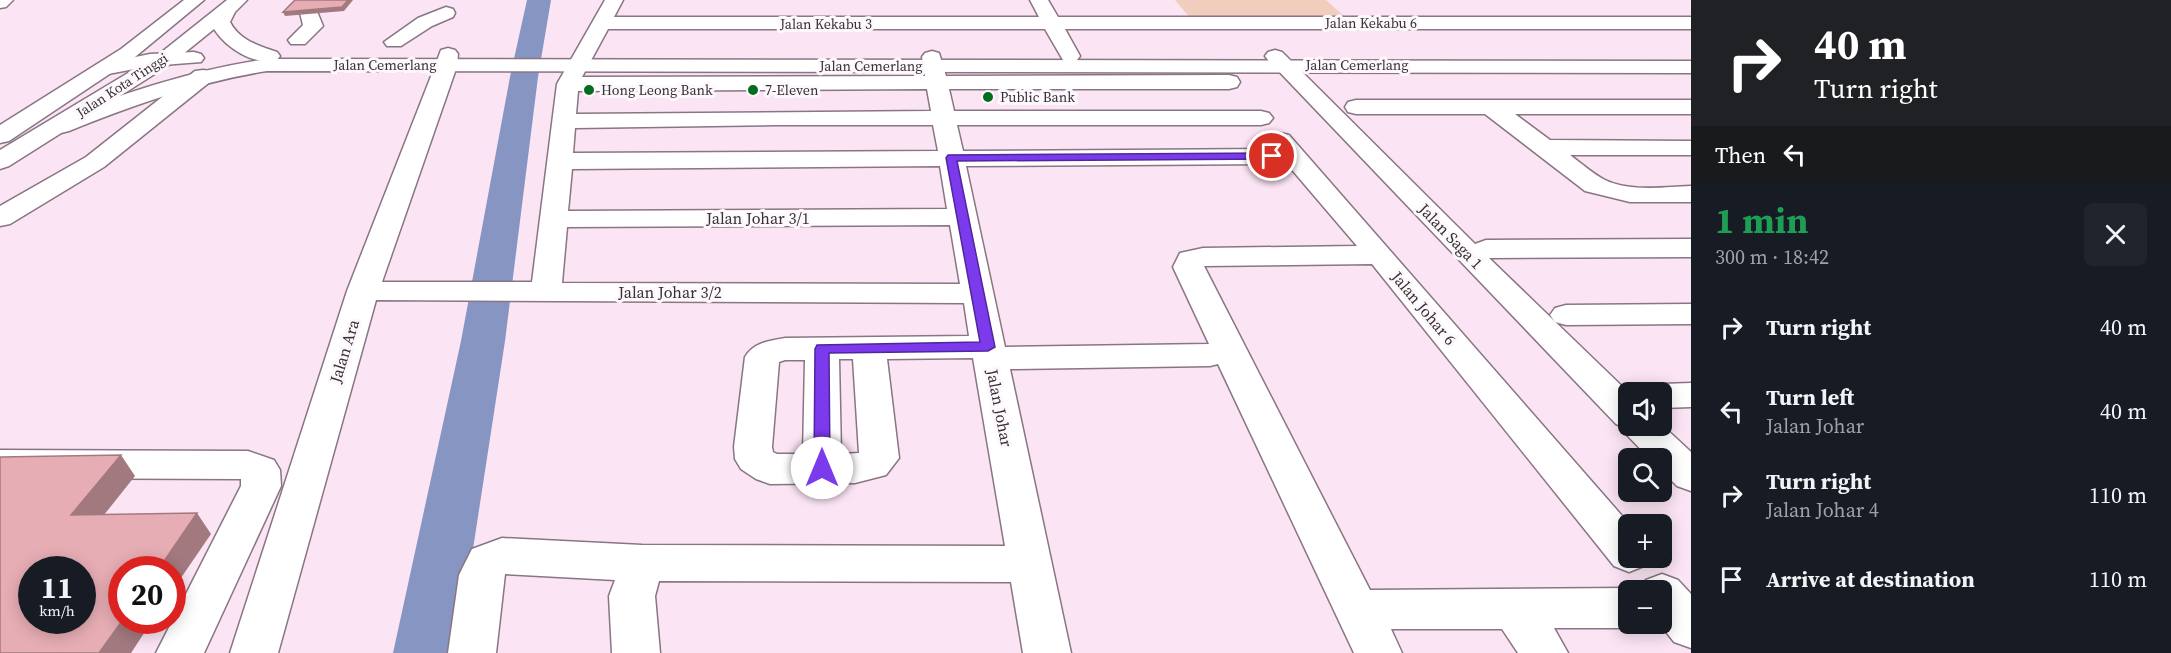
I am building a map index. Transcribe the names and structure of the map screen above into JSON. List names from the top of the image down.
{
  "streets": {
    "main road": [
      "Jalan Kekabu 6",
      "Jalan Kekabu 3",
      "Jalan Cemerlang",
      "Jalan Kota Tinggi",
      "Jalan Johar 3/1",
      "Jalan Saga 1",
      "Jalan Johar 3/2",
      "Jalan Johar 6",
      "Jalan Ara",
      "Jalan Johar"
    ]
  },
  "crossings": [
    ["Jalan Kekabu 6", "Jalan Kekabu 3"],
    ["Jalan Cemerlang", "Jalan Kota Tinggi"],
    ["Jalan Cemerlang", "Jalan Saga 1"],
    ["Jalan Cemerlang", "Jalan Johar 6"],
    ["Jalan Cemerlang", "Jalan Ara"],
    ["Jalan Cemerlang", "Jalan Johar"],
    ["Jalan Johar 3/1", "Jalan Johar"],
    ["Jalan Johar 3/2", "Jalan Ara"],
    ["Jalan Johar 3/2", "Jalan Johar"]
  ],
  "places": ["Hong Leong Bank", "7-Eleven", "Public Bank"],
  "page": {
    "turn": ["40 m", "Turn right"],
    "then": "Then",
    "heading": ["1 min", "300 m · 18:42"],
    "list": [
      {
        "name": "Turn right",
        "value": "40 m"
      },
      {
        "name": "Turn left",
        "note": "Jalan Johar",
        "value": "40 m"
      },
      {
        "name": "Turn right",
        "note": "Jalan Johar 4",
        "value": "110 m"
      },
      {
        "name": "Arrive at destination",
        "value": "110 m"
      }
    ],
    "map_buttons": ["+", "−"],
    "speed": "11 km/h",
    "limit": "20"
  }
}
